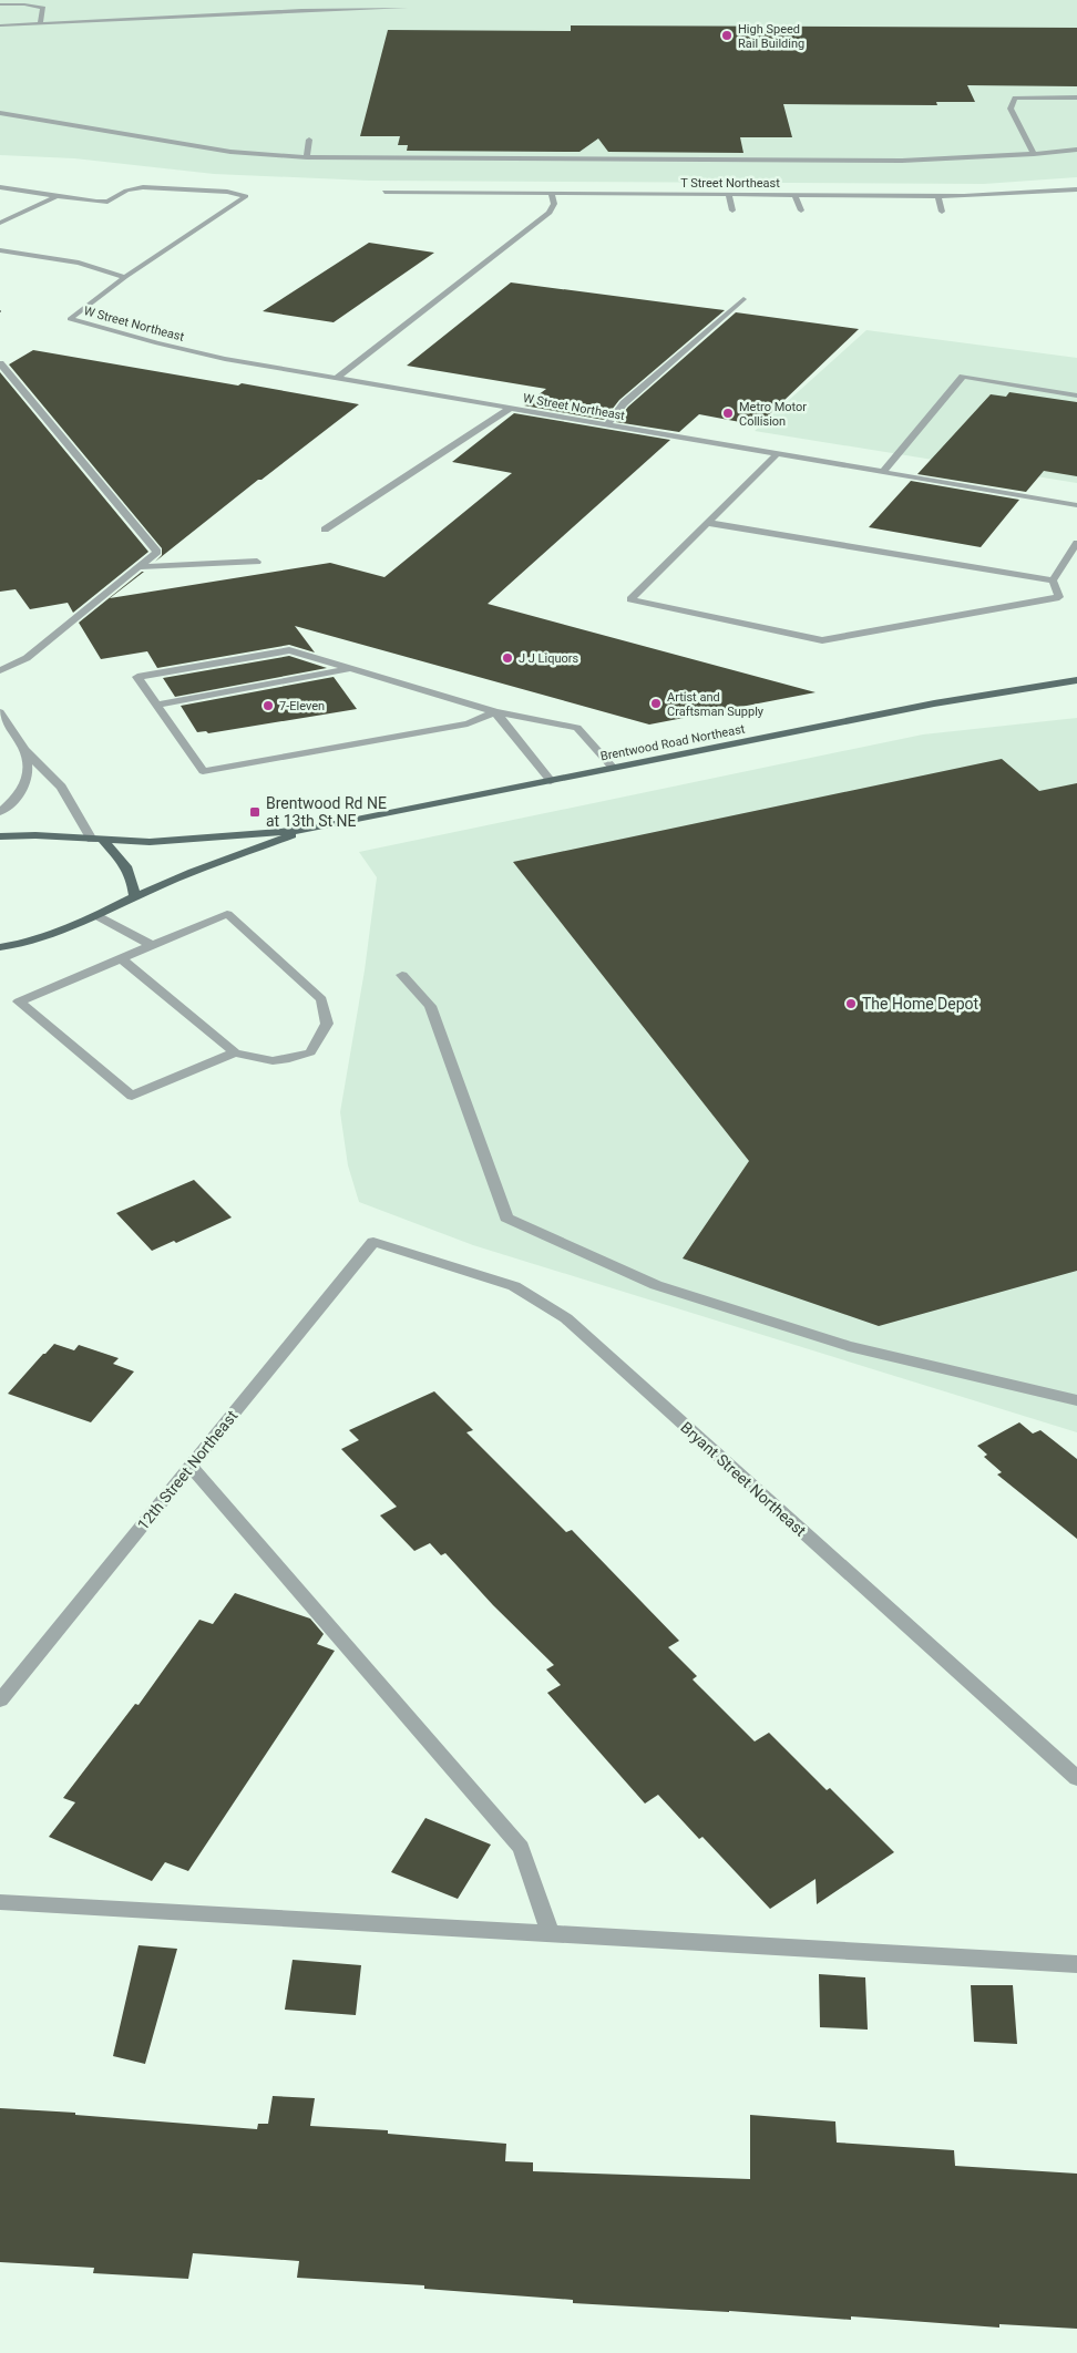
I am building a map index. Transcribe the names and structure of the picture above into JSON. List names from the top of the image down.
{
  "streets": {
    "main road": ["Brentwood Road Northeast"],
    "street": [
      "T Street Northeast",
      "W Street Northeast",
      "12th Street Northeast",
      "Bryant Street Northeast"
    ]
  },
  "crossings": [
    ["12th Street Northeast", "Bryant Street Northeast"]
  ],
  "places": {
    "other": [
      "High Speed Rail Building",
      "Metro Motor Collision",
      "J J Liquors",
      "Artist and Craftsman Supply",
      "7-Eleven",
      "The Home Depot"
    ],
    "transit": ["Brentwood Rd NE at 13th St NE"]
  }
}
